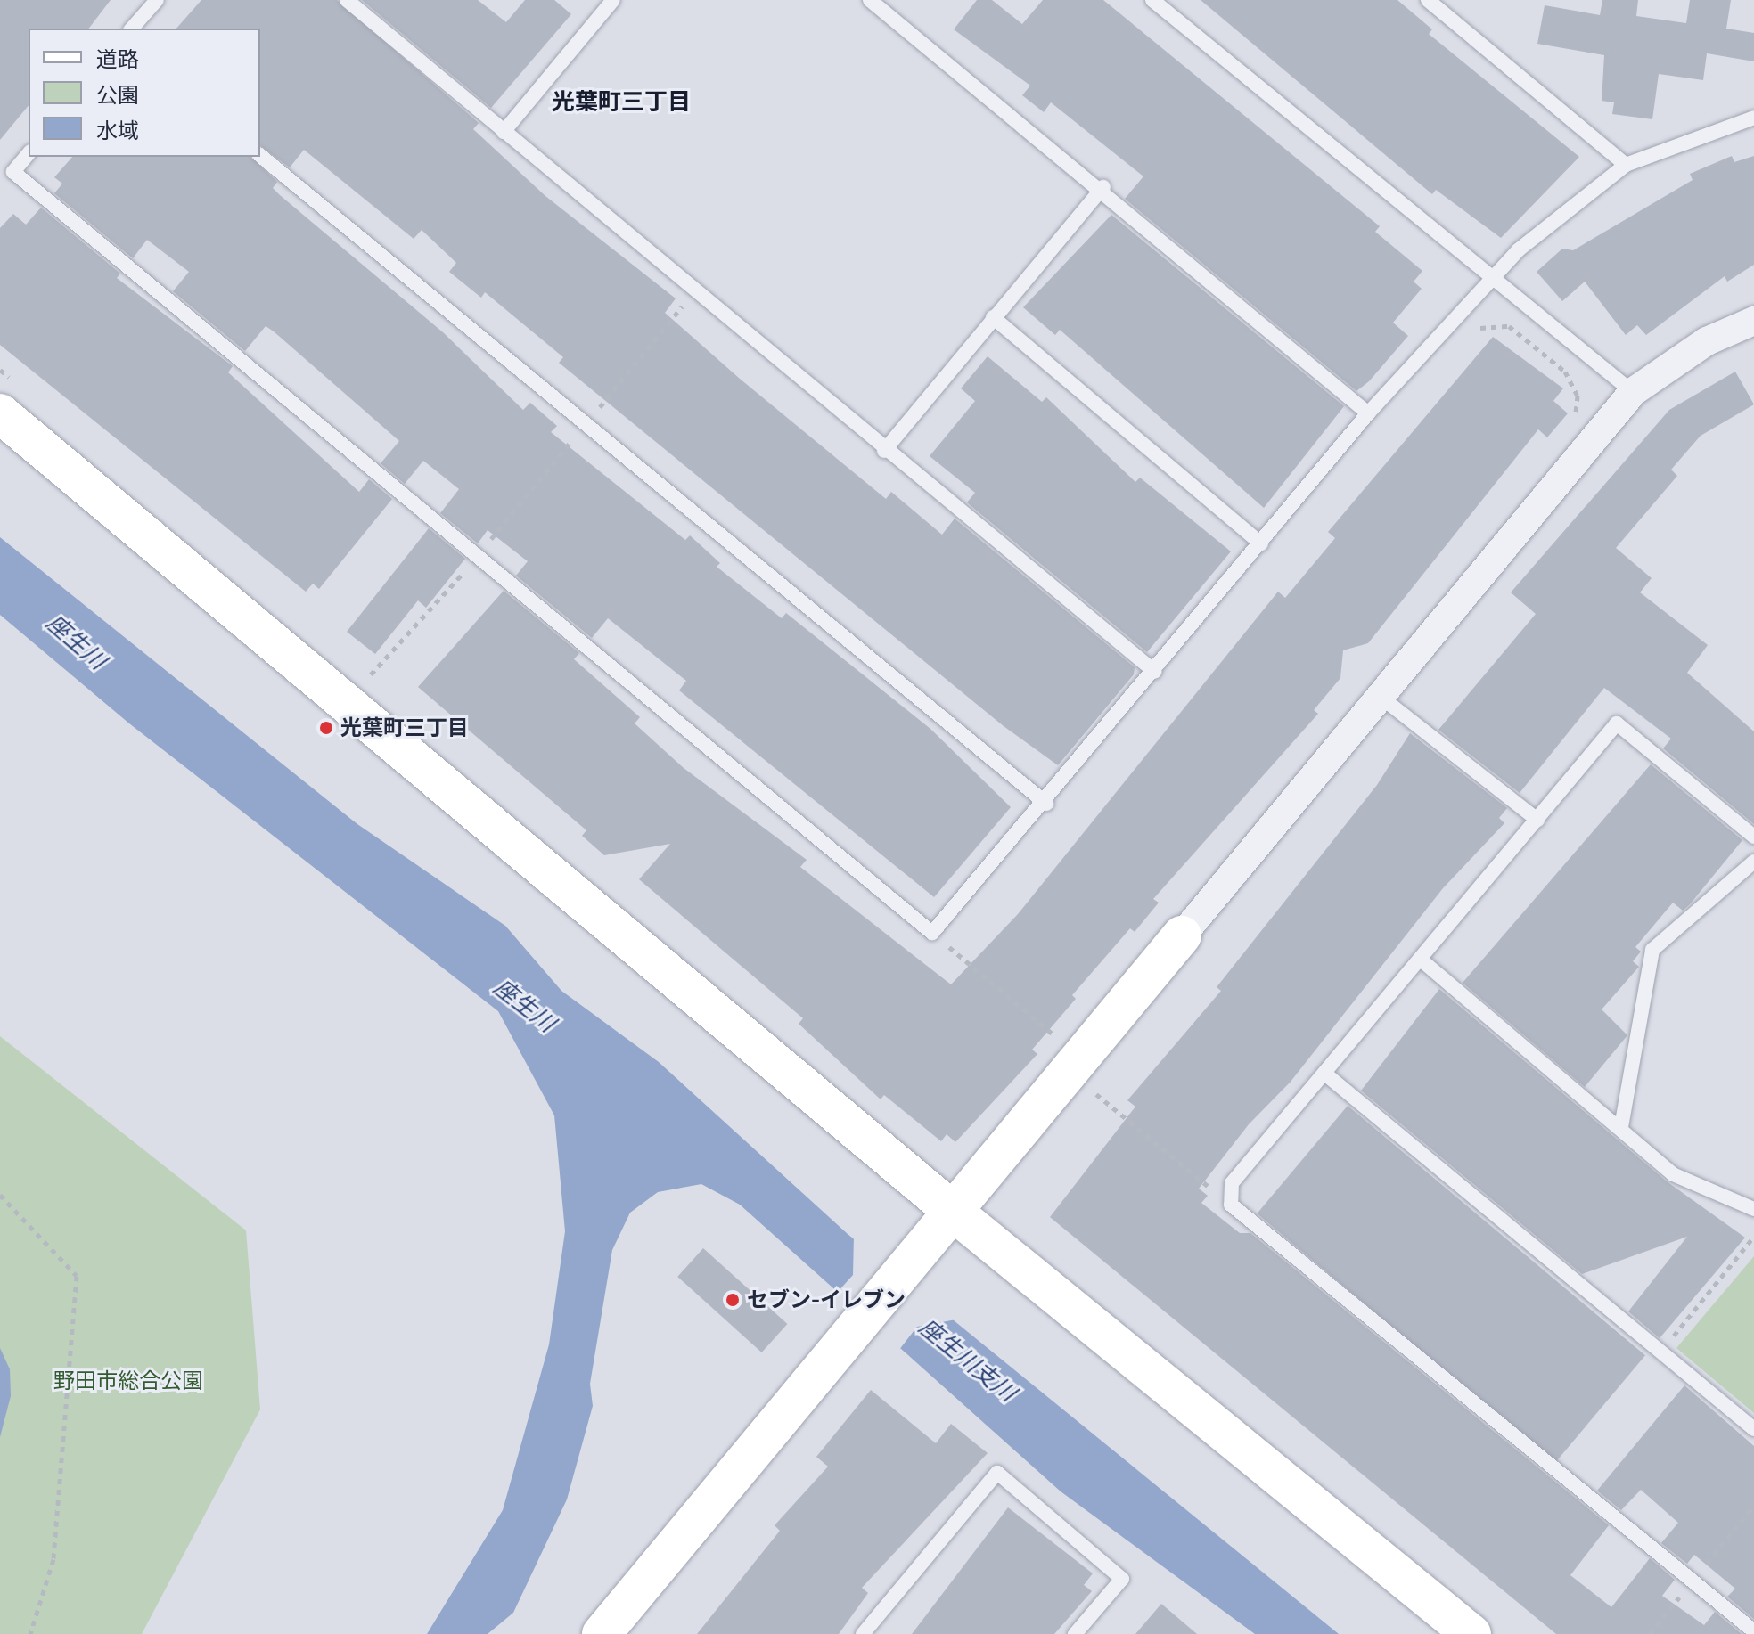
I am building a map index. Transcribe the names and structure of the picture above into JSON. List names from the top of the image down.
{
  "districts": ["光葉町三丁目"],
  "water": ["座生川", "座生川支川"],
  "parks": ["野田市総合公園"],
  "places": ["光葉町三丁目", "セブン-イレブン"],
  "legend": ["道路", "公園", "水域"]
}
